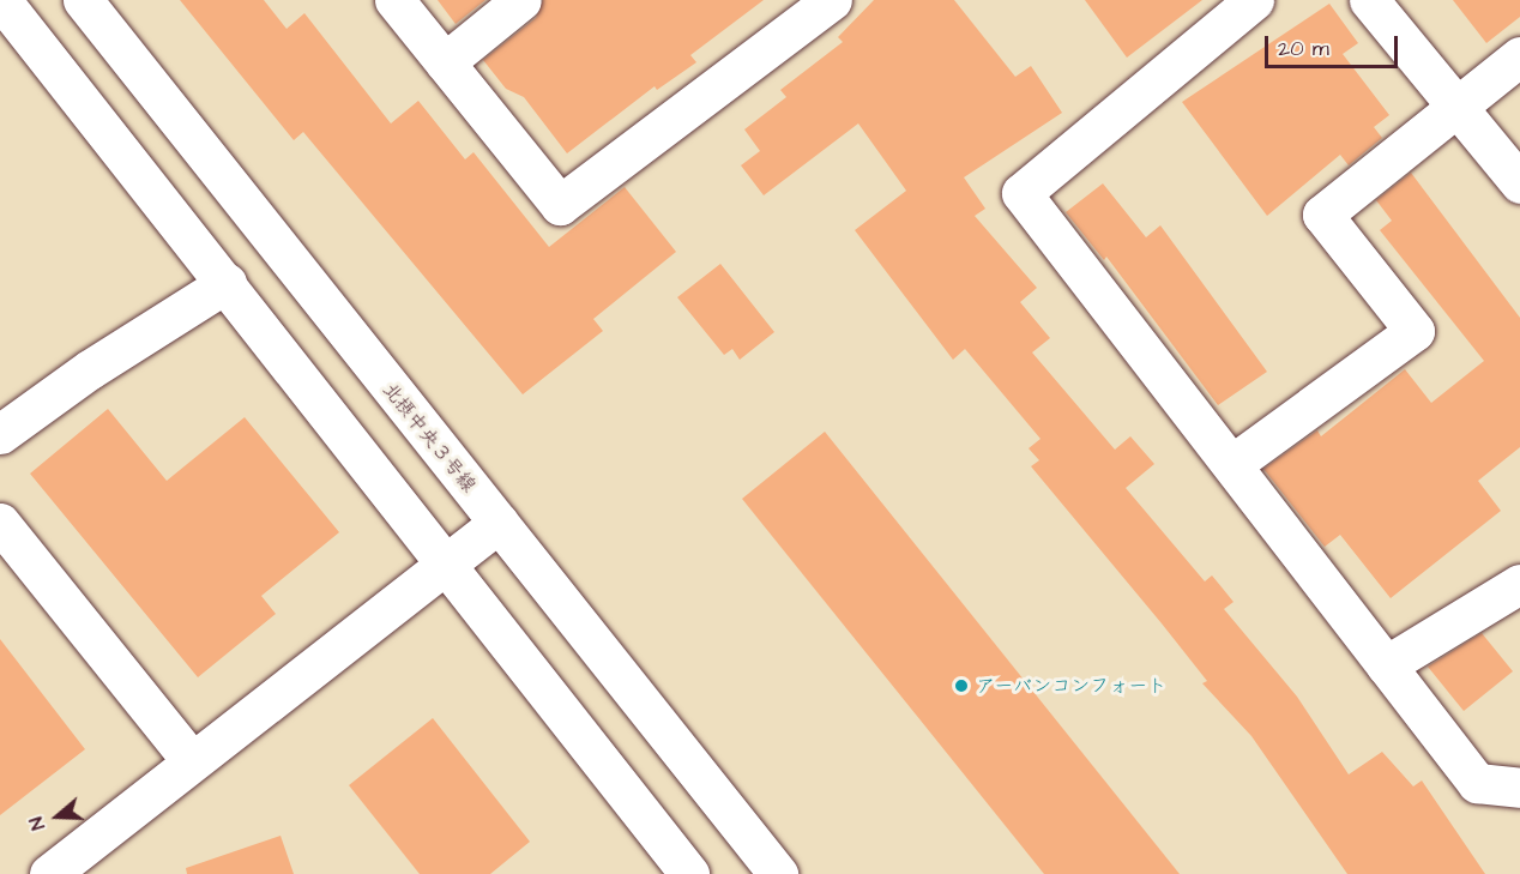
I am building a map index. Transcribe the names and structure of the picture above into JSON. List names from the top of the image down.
{
  "streets": {
    "street": ["北摂中央３号線"]
  },
  "places": ["アーバンコンフォート"],
  "scale_bar": "20 m",
  "north": "left"
}
